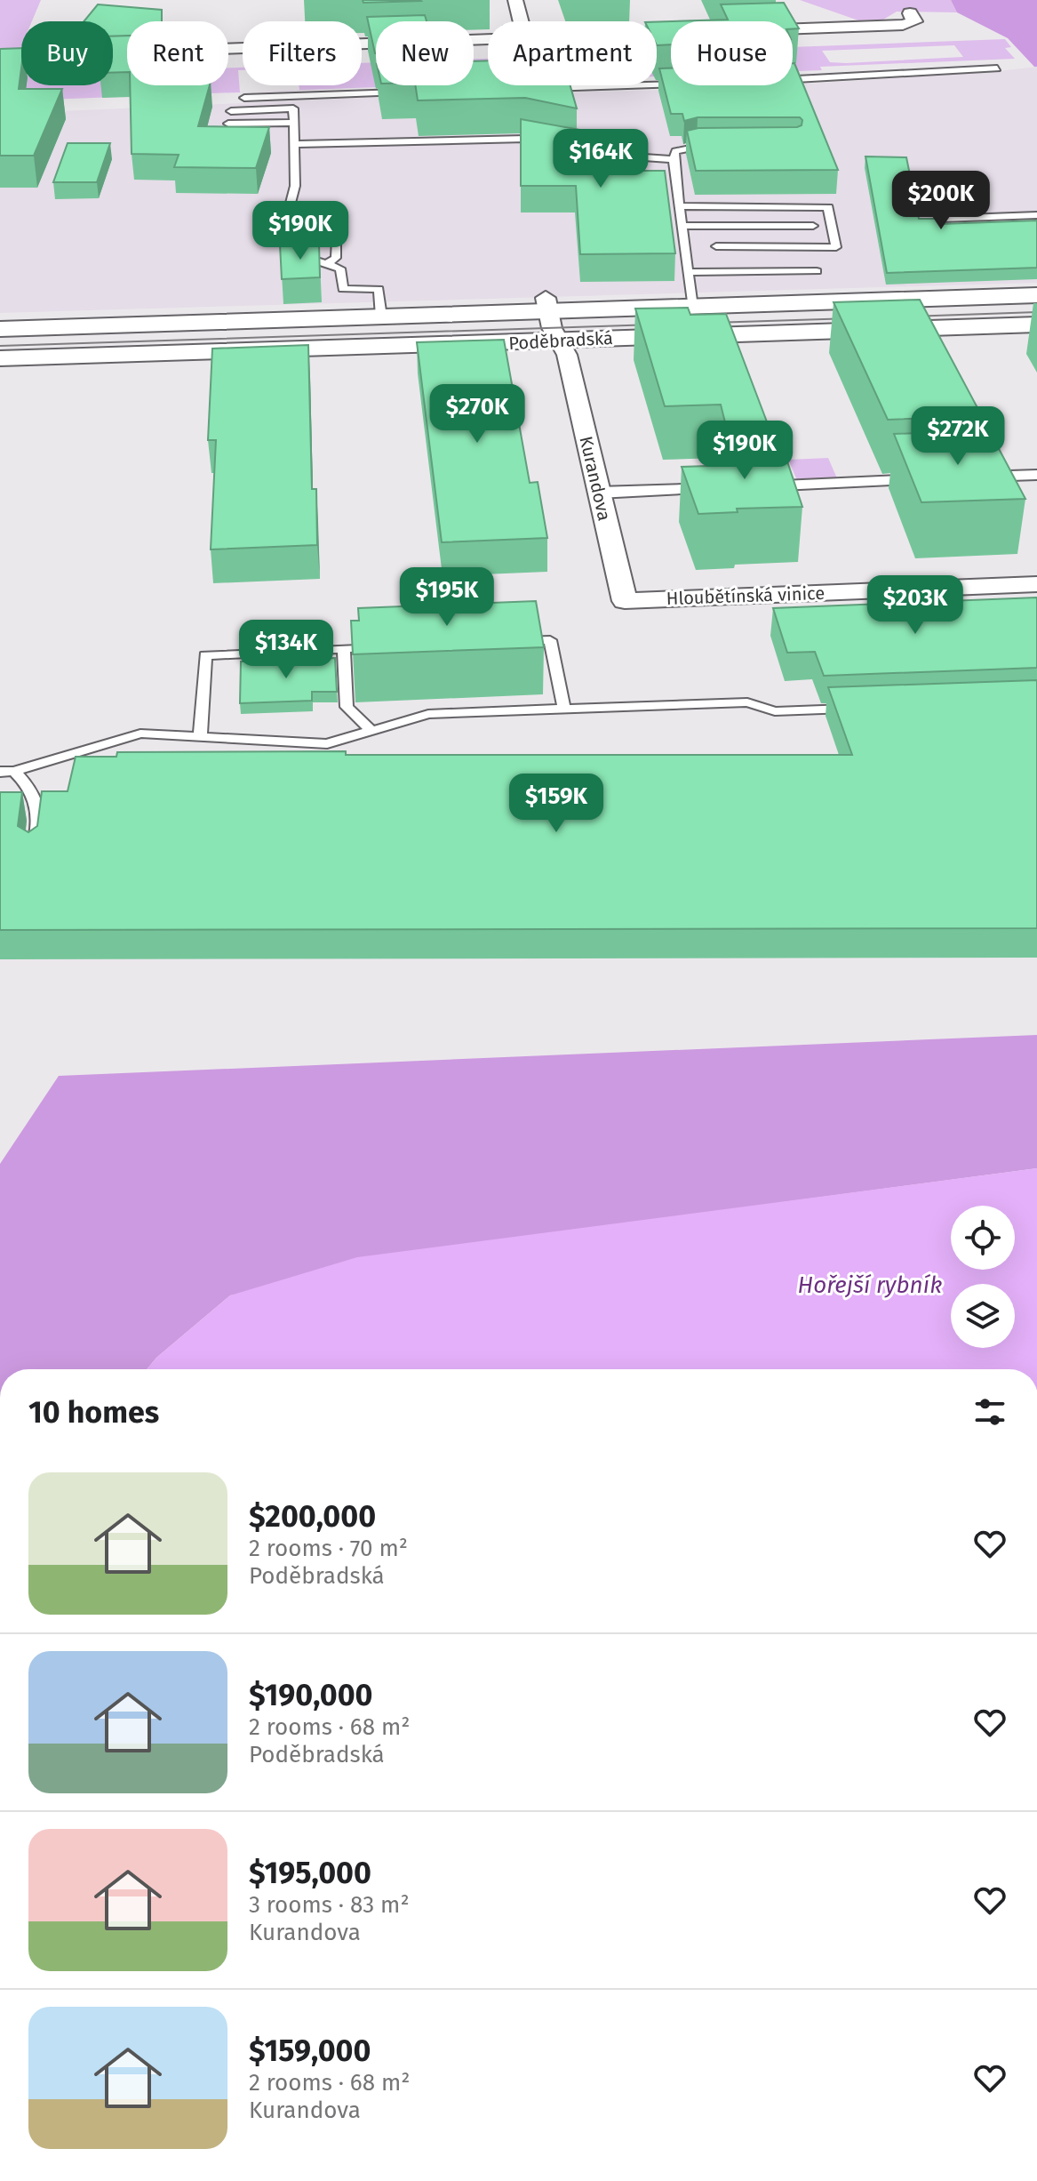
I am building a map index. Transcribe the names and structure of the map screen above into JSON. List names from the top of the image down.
{
  "streets": {
    "main road": ["Poděbradská"],
    "street": ["Kurandova", "Hloubětínská vinice"]
  },
  "crossings": [
    ["Poděbradská", "Kurandova"],
    ["Kurandova", "Hloubětínská vinice"]
  ],
  "water": ["Hořejší rybník"],
  "page": {
    "chip": [
      "Buy",
      "Rent",
      "Filters",
      "New",
      "Apartment",
      "House"
    ],
    "price": [
      "$164K",
      "$200K",
      "$190K",
      "$270K",
      "$272K",
      "$190K",
      "$195K",
      "$203K",
      "$134K",
      "$159K"
    ],
    "heading": "10 homes",
    "list": [
      {
        "name": "$200,000",
        "note": "2 rooms · 70 m² · Poděbradská"
      },
      {
        "name": "$190,000",
        "note": "2 rooms · 68 m² · Poděbradská"
      },
      {
        "name": "$195,000",
        "note": "3 rooms · 83 m² · Kurandova"
      },
      {
        "name": "$159,000",
        "note": "2 rooms · 68 m² · Kurandova"
      }
    ]
  }
}
